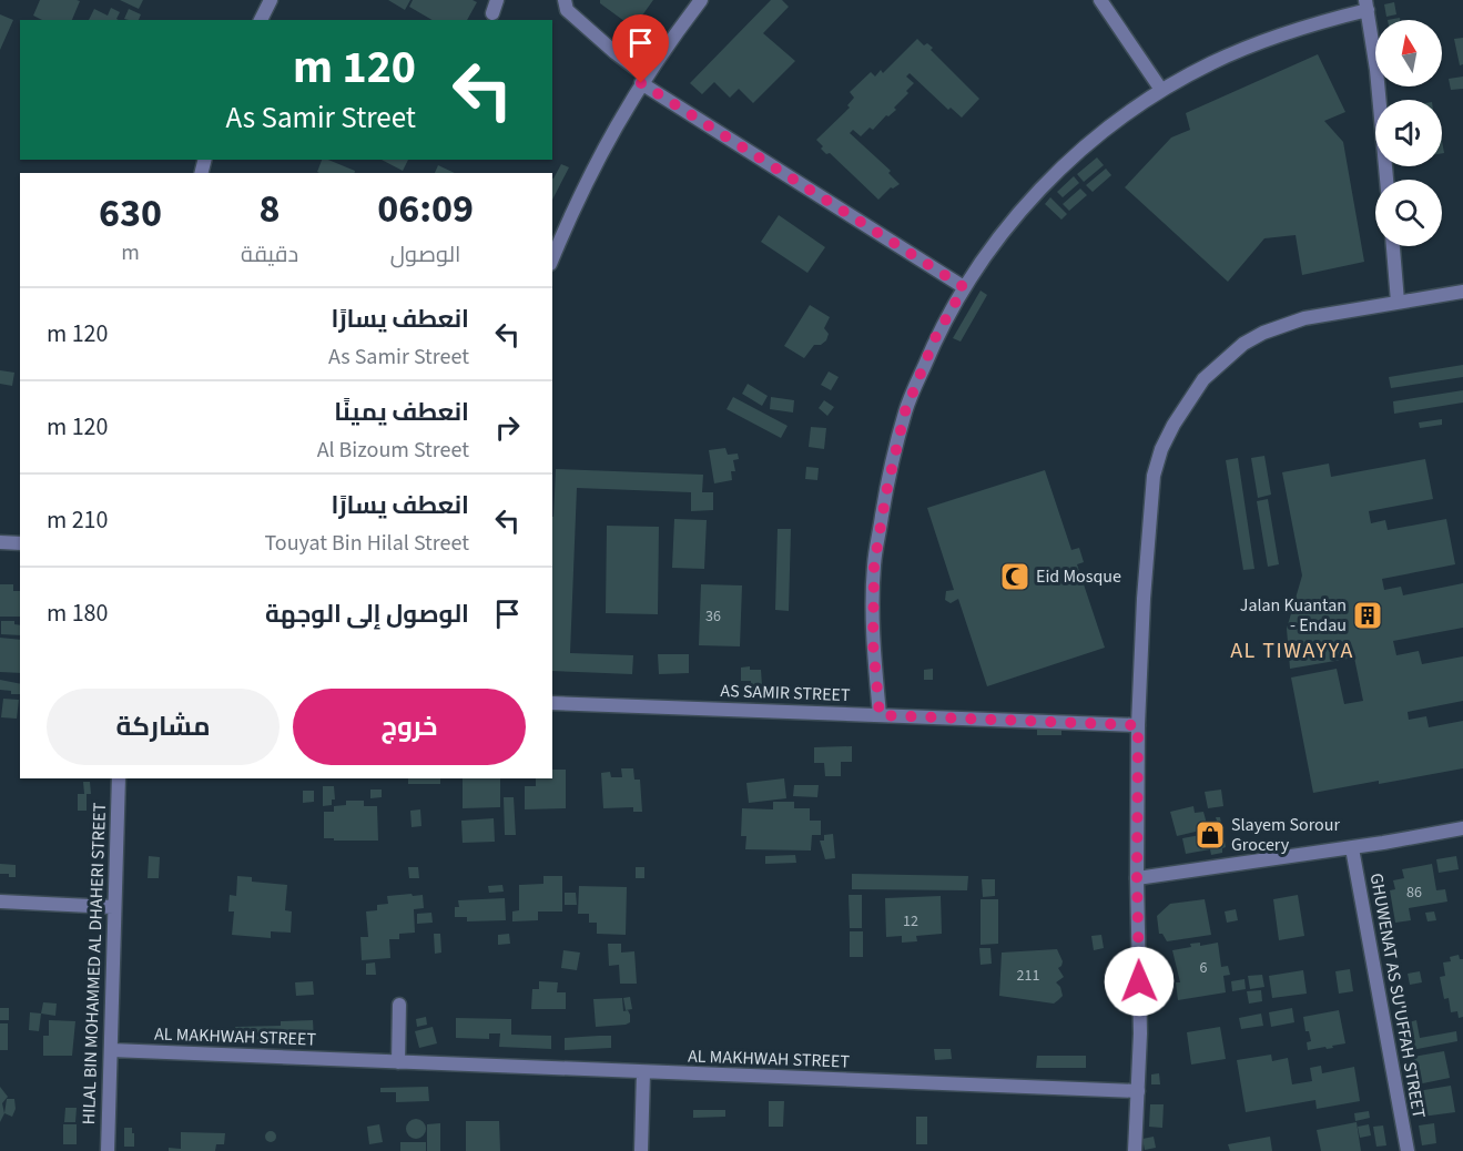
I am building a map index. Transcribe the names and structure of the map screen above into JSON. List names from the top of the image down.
{
  "streets": {
    "street": [
      "AS SAMIR STREET",
      "HILAL BIN MOHAMMED AL DHAHERI STREET",
      "GHUWENAT AS SU'UFFAH STREET",
      "AL MAKHWAH STREET"
    ]
  },
  "crossings": [
    ["HILAL BIN MOHAMMED AL DHAHERI STREET", "AL MAKHWAH STREET"]
  ],
  "districts": ["AL TIWAYYA"],
  "places": {
    "mosque": ["Eid Mosque"],
    "building": ["Jalan Kuantan - Endau"],
    "shop": ["Slayem Sorour Grocery"]
  },
  "house_numbers": [
    "36",
    "86",
    "12",
    "6",
    "211"
  ],
  "north": "top",
  "page": {
    "turn": ["120 m", "As Samir Street"],
    "eta": [
      "06:09",
      "الوصول",
      "8",
      "دقيقة",
      "630",
      "m"
    ],
    "list": [
      {
        "name": "انعطف يسارًا",
        "note": "As Samir Street",
        "value": "120 m"
      },
      {
        "name": "انعطف يمينًا",
        "note": "Al Bizoum Street",
        "value": "120 m"
      },
      {
        "name": "انعطف يسارًا",
        "note": "Touyat Bin Hilal Street",
        "value": "210 m"
      },
      {
        "name": "الوصول إلى الوجهة",
        "value": "180 m"
      }
    ],
    "buttons": ["خروج", "مشاركة"]
  }
}
